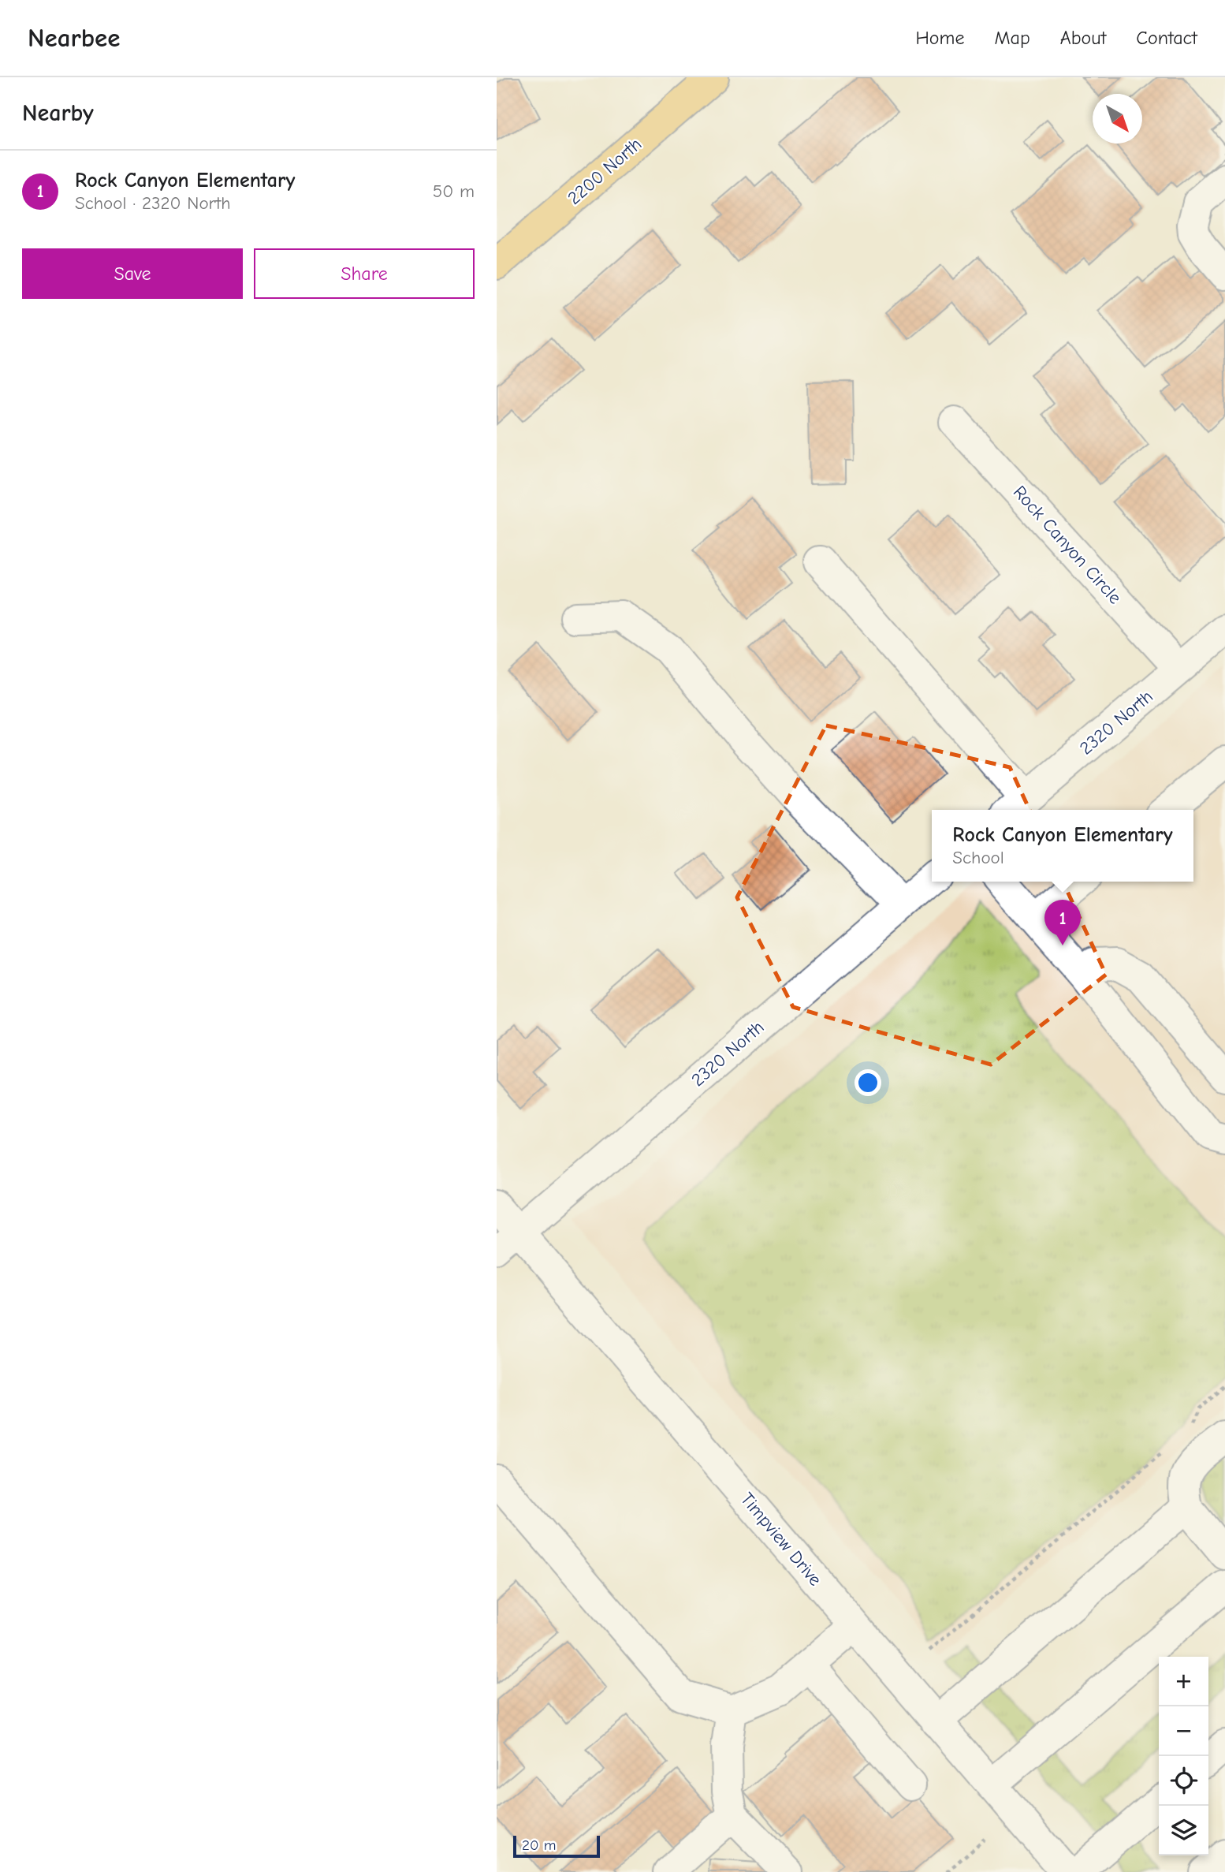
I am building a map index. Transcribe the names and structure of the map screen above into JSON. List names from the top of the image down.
{
  "streets": {
    "main road": ["2200 North"],
    "street": ["Rock Canyon Circle", "2320 North", "Timpview Drive"]
  },
  "crossings": [
    ["Rock Canyon Circle", "2320 North"],
    ["2320 North", "Timpview Drive"]
  ],
  "scale_bar": "20 m",
  "north": "bottom right",
  "page": {
    "header": "Nearbee",
    "nav": [
      "Home",
      "Map",
      "About",
      "Contact"
    ],
    "heading": "Nearby",
    "list": [
      {
        "mark": "1",
        "name": "Rock Canyon Elementary",
        "note": "School · 2320 North",
        "value": "50 m"
      }
    ],
    "buttons": ["Save", "Share"],
    "popup": ["Rock Canyon Elementary", "School"],
    "pins": "1",
    "map_buttons": ["+", "−"],
    "scale": "20 m"
  }
}
